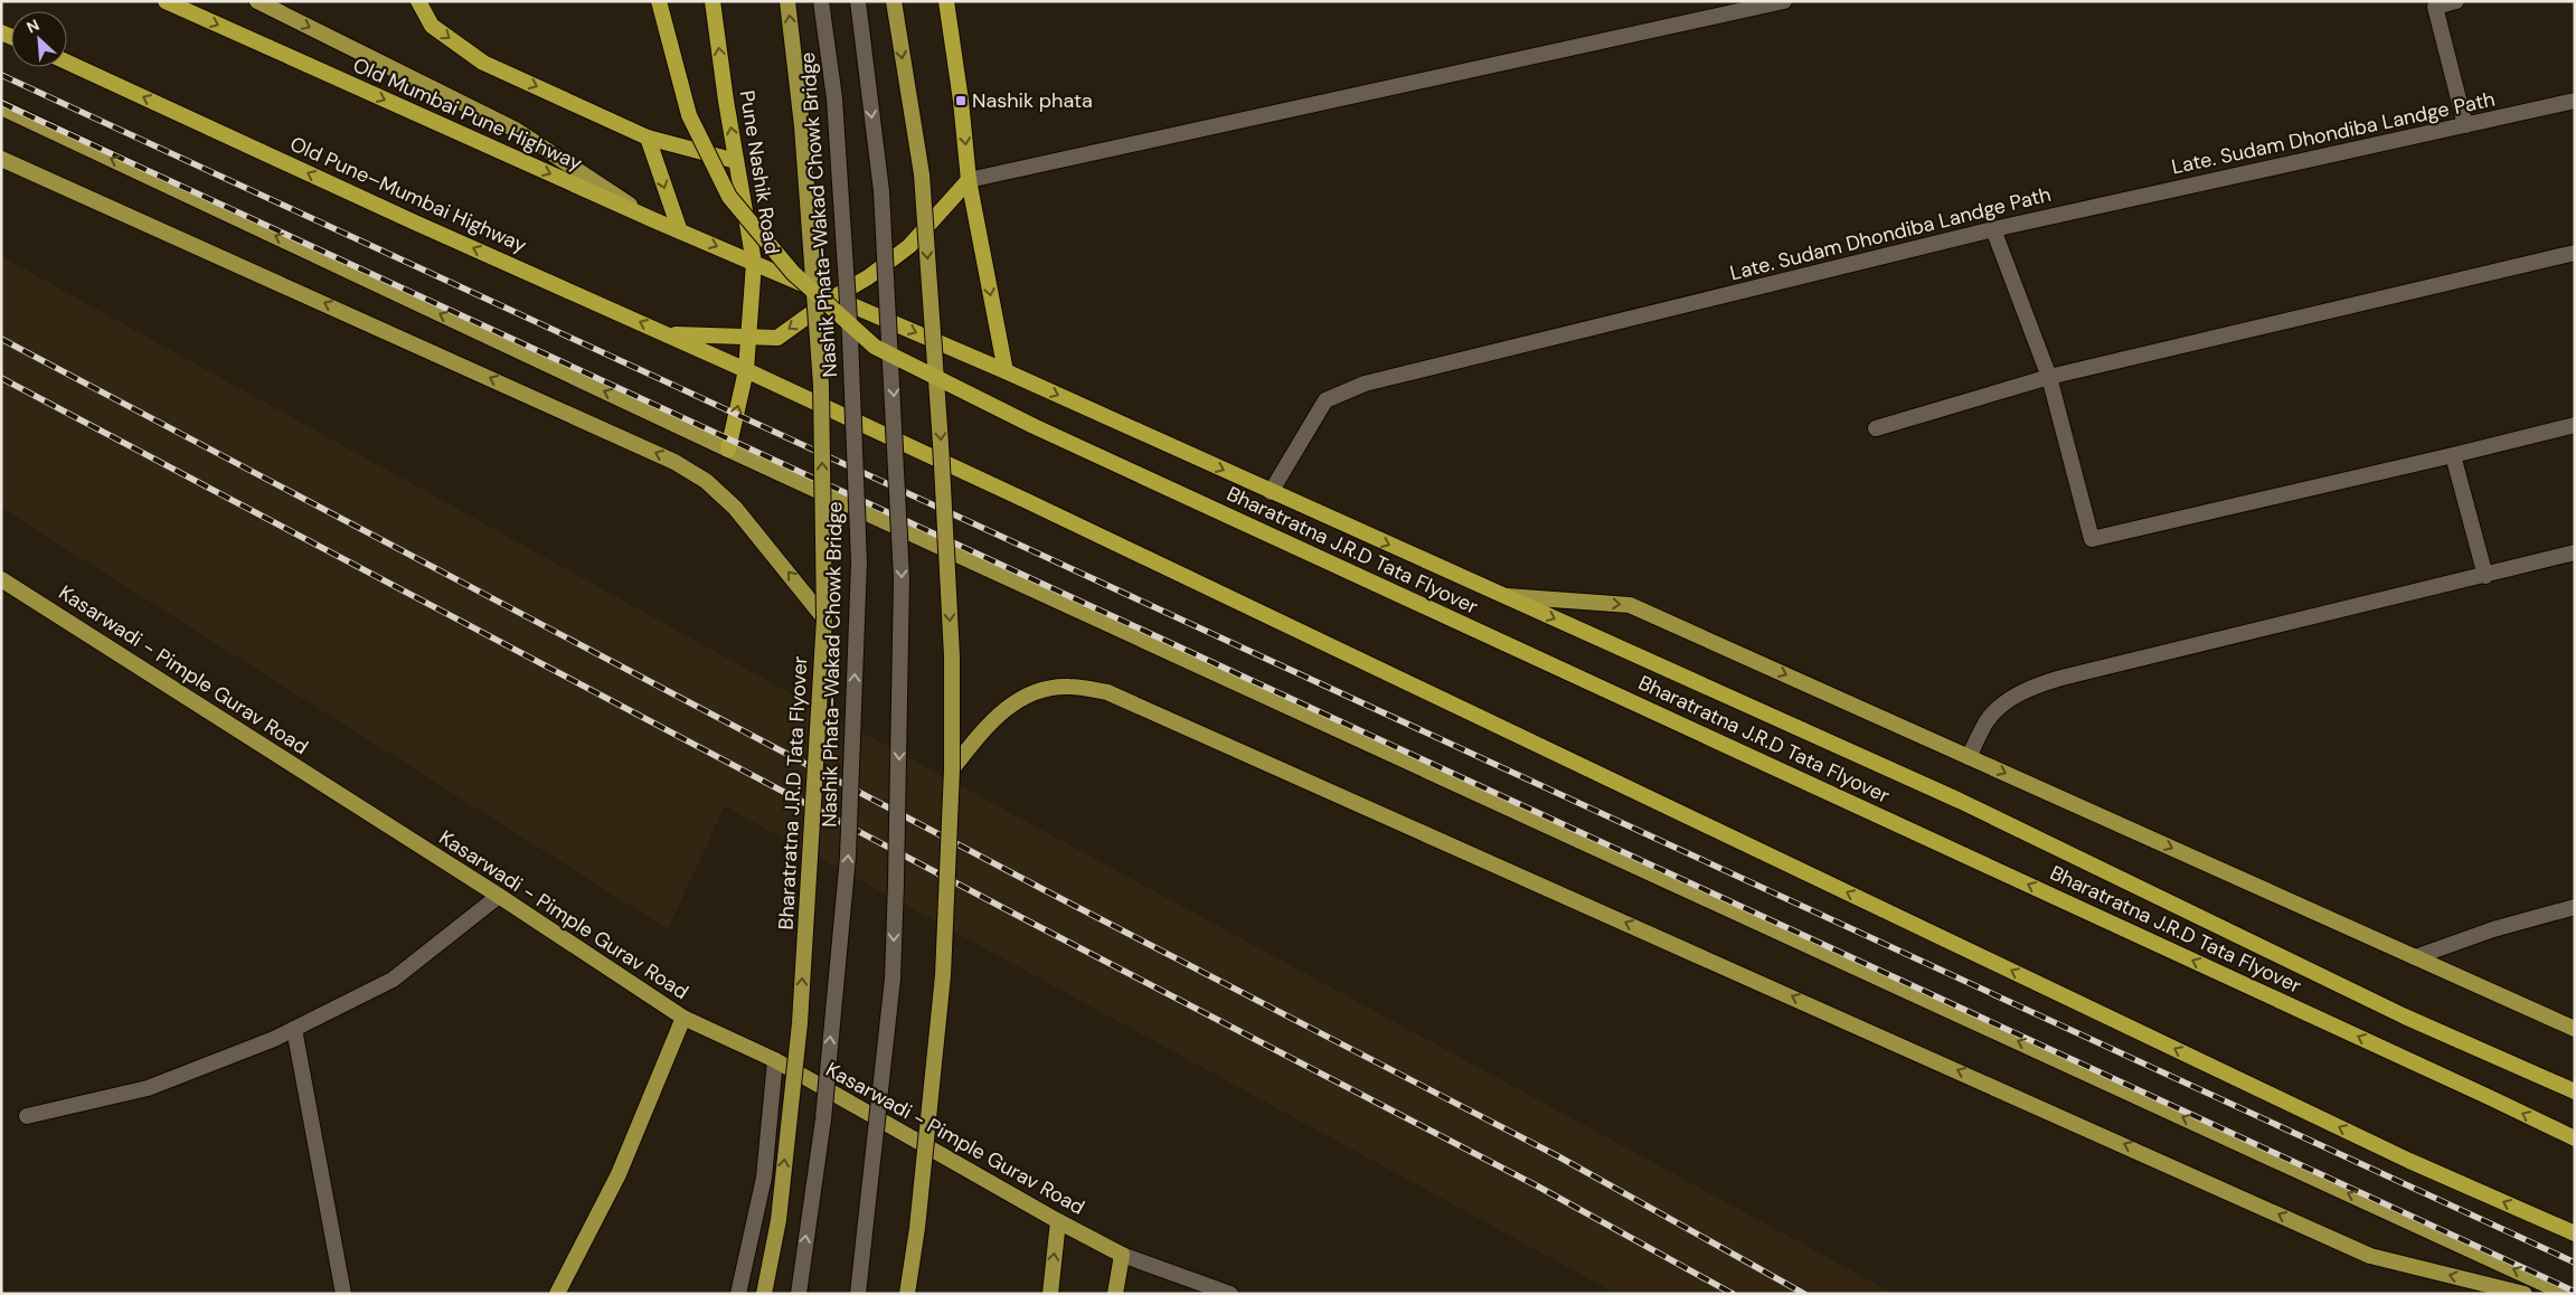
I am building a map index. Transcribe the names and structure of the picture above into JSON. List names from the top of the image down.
{
  "streets": {
    "highway": [
      "Old Mumbai Pune Highway",
      "Pune Nashik Road",
      "Old Pune–Mumbai Highway",
      "Bharatratna J.R.D Tata Flyover"
    ],
    "main road": ["Kasarwadi - Pimple Gurav Road"],
    "street": ["Late. Sudam Dhondiba Landge Path", "Nashik Phata-Wakad Chowk Bridge"]
  },
  "crossings": [
    ["Old Mumbai Pune Highway", "Late. Sudam Dhondiba Landge Path"],
    ["Old Mumbai Pune Highway", "Pune Nashik Road"],
    ["Pune Nashik Road", "Old Pune–Mumbai Highway"]
  ],
  "one_way": [
    "Old Mumbai Pune Highway",
    "Pune Nashik Road",
    "Old Pune–Mumbai Highway",
    "Bharatratna J.R.D Tata Flyover"
  ],
  "places": {
    "transit": ["Nashik phata"]
  },
  "north": "top left"
}
